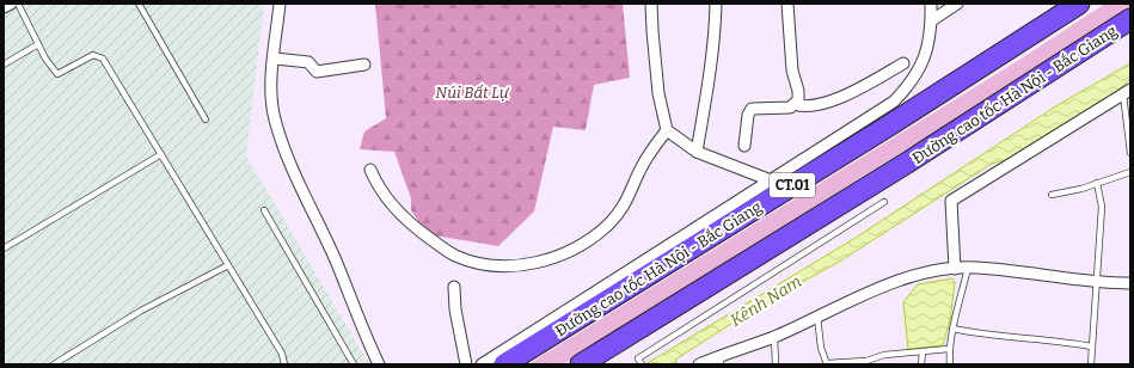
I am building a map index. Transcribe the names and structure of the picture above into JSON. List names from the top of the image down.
{
  "streets": {
    "highway": ["Đường cao tốc Hà Nội - Bắc Giang", "CT.01"]
  },
  "water": ["Kênh Nam"],
  "parks": ["Núi Bất Lự"]
}
